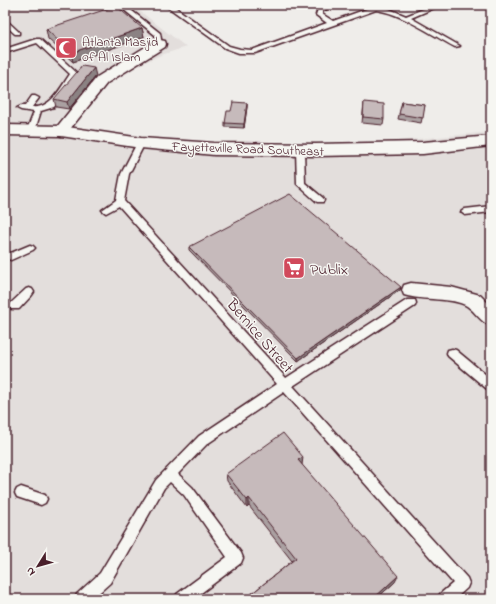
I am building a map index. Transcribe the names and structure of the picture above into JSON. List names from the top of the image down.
{
  "streets": {
    "street": ["Fayetteville Road Southeast"],
    "lane": ["Bernice Street"]
  },
  "places": {
    "mosque": ["Atlanta Masjid of Al Islam"],
    "supermarket": ["Publix"]
  },
  "north": "bottom left"
}
